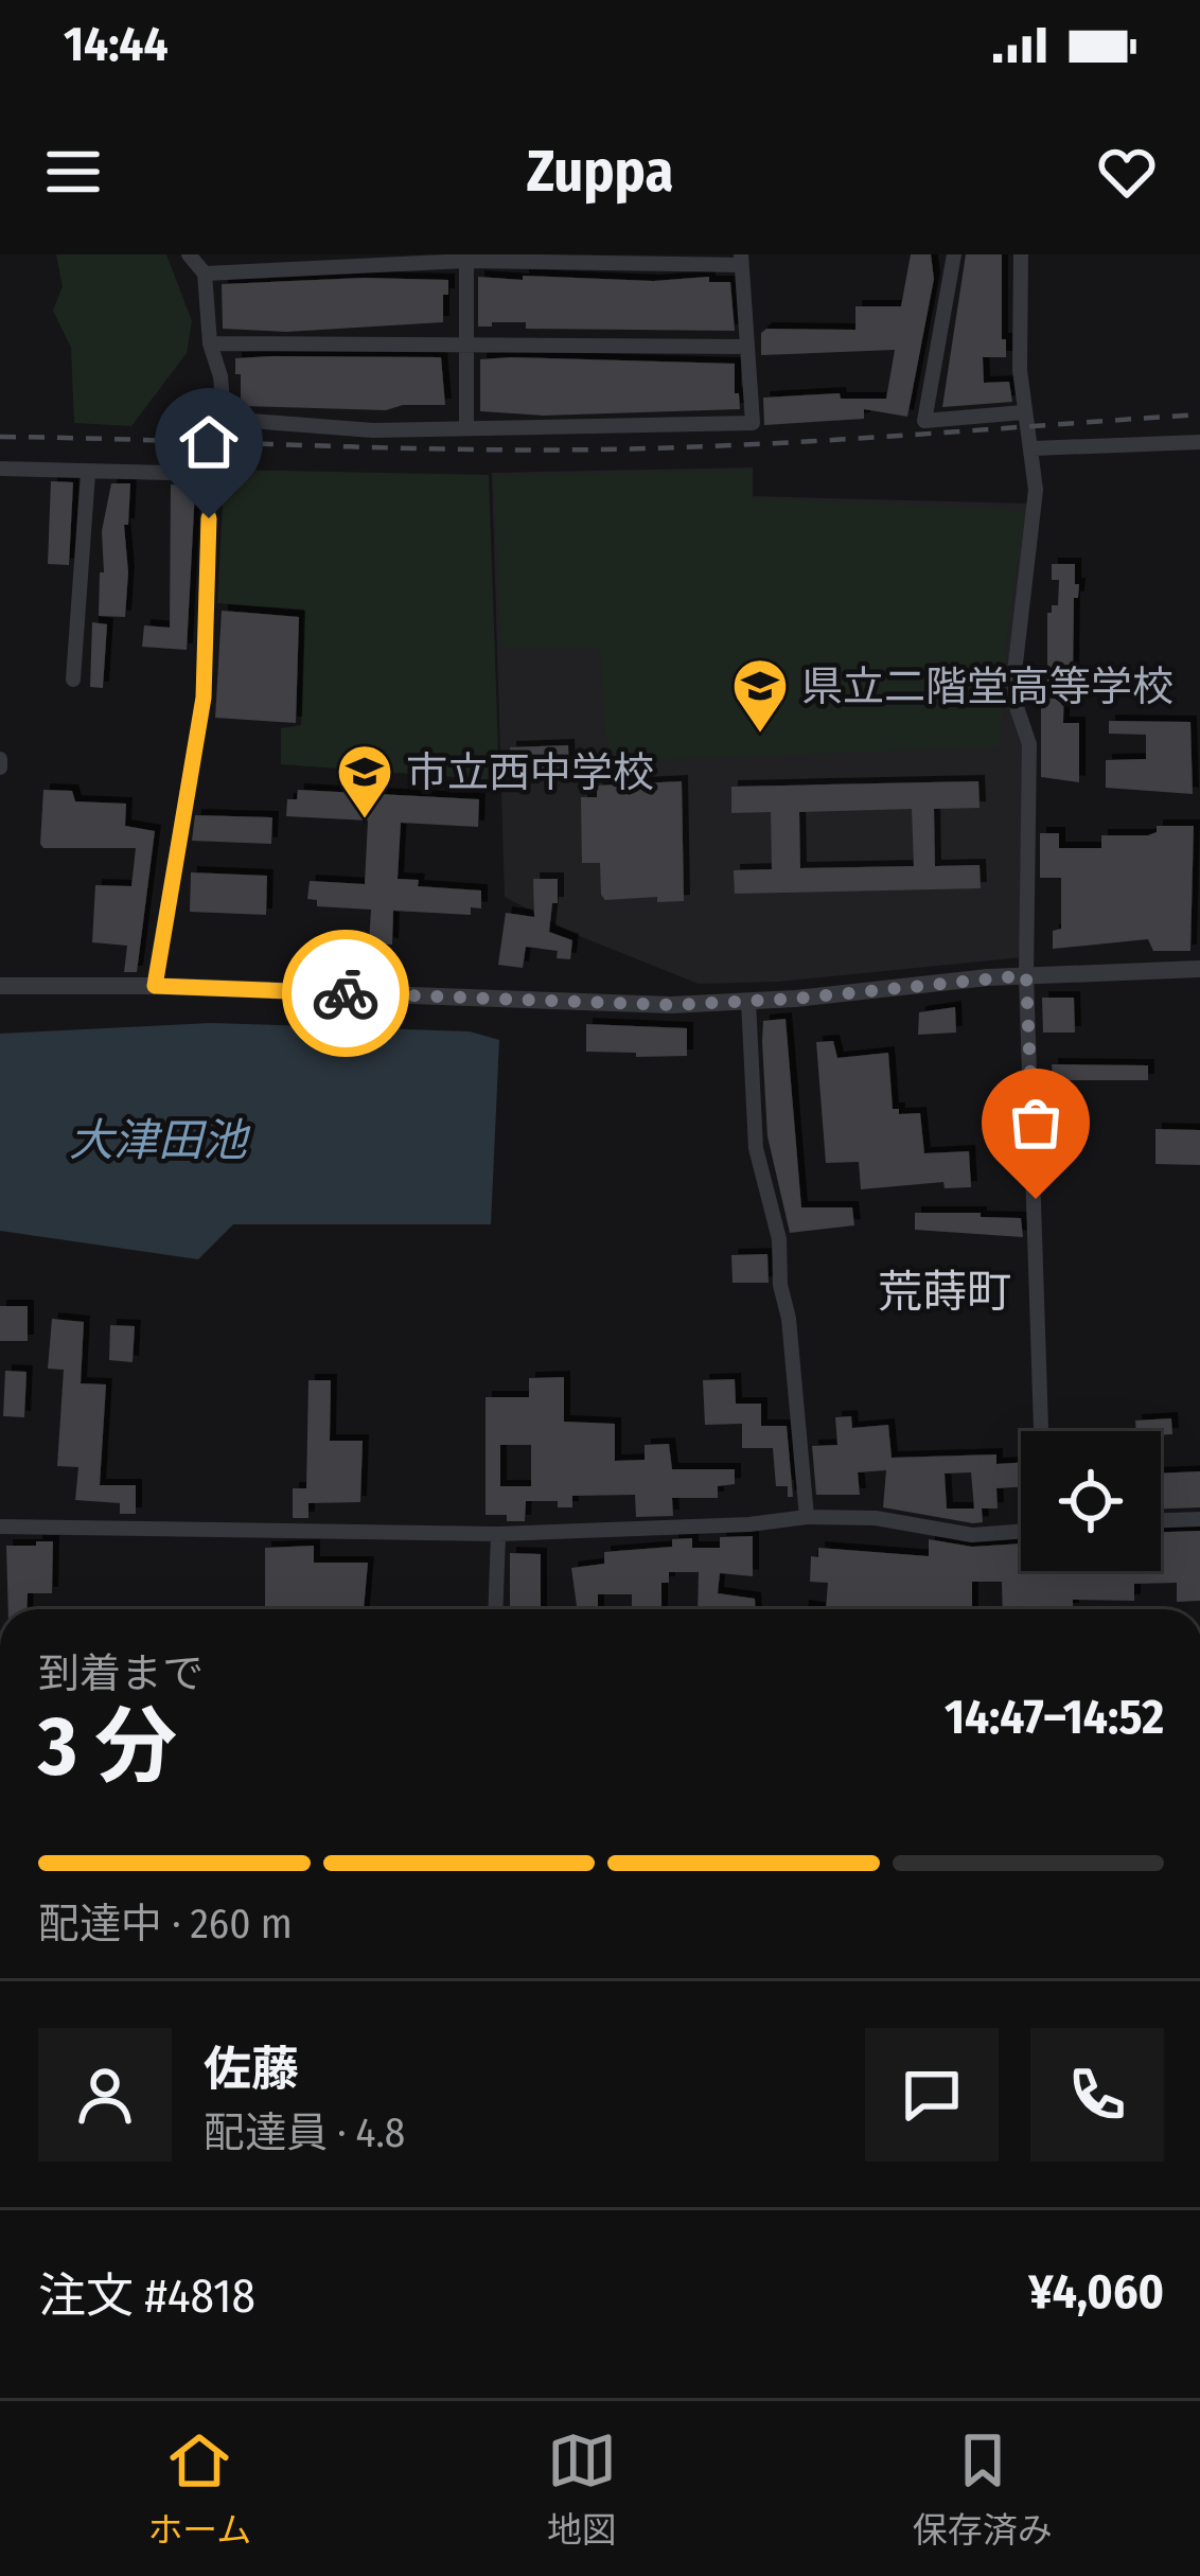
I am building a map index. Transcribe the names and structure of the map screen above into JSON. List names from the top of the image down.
{
  "districts": ["荒蒔町"],
  "water": ["大津田池"],
  "places": {
    "school or university": ["県立二階堂高等学校", "市立西中学校"]
  },
  "page": {
    "status": "14:44",
    "header": "Zuppa",
    "heading": ["3 分", "到着まで", "14:47–14:52"],
    "panel": [
      "佐藤",
      "配達員 · 4.8",
      "注文 #4818",
      "¥4,060"
    ],
    "bar": "配達中 · 260 m",
    "tabs": ["ホーム", "地図", "保存済み"]
  }
}
